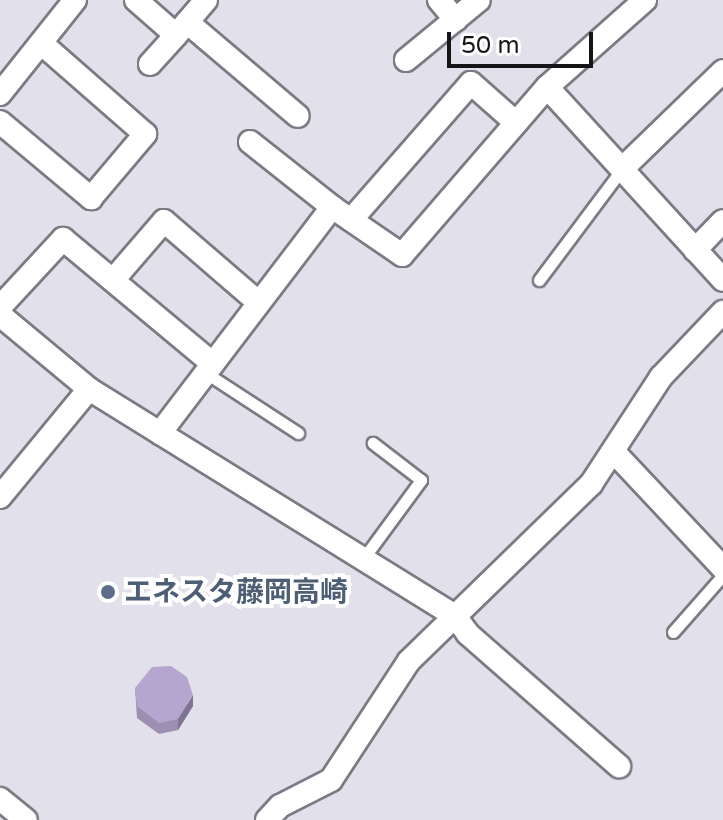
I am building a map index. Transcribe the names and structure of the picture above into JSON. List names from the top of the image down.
{
  "places": ["エネスタ藤岡高崎"],
  "scale_bar": "50 m"
}
